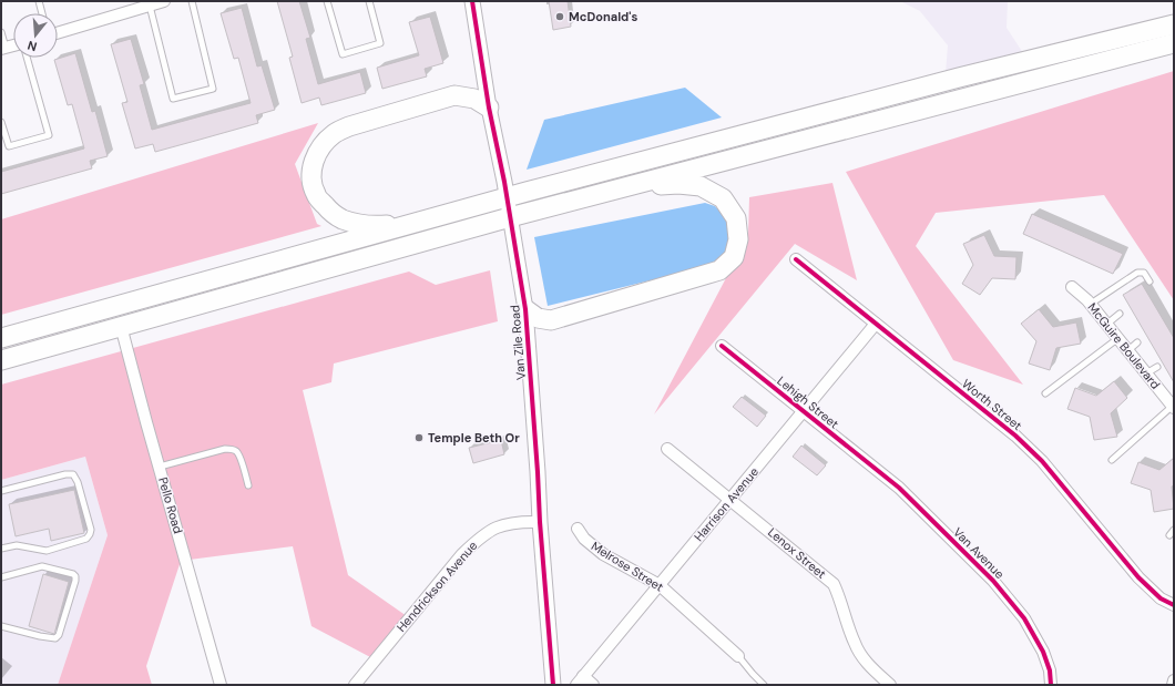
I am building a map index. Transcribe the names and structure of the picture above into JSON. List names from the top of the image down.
{
  "streets": {
    "street": [
      "Van Zile Road",
      "McGuire Boulevard",
      "Lehigh Street",
      "Worth Street",
      "Harrison Avenue",
      "Pello Road",
      "Lenox Street",
      "Van Avenue",
      "Melrose Street",
      "Hendrickson Avenue"
    ]
  },
  "crossings": [
    ["Van Zile Road", "Hendrickson Avenue"],
    ["Lehigh Street", "Harrison Avenue"],
    ["Lehigh Street", "Van Avenue"],
    ["Worth Street", "Harrison Avenue"],
    ["Harrison Avenue", "Lenox Street"],
    ["Harrison Avenue", "Melrose Street"]
  ],
  "places": ["McDonald's", "Temple Beth Or"],
  "north": "bottom"
}
